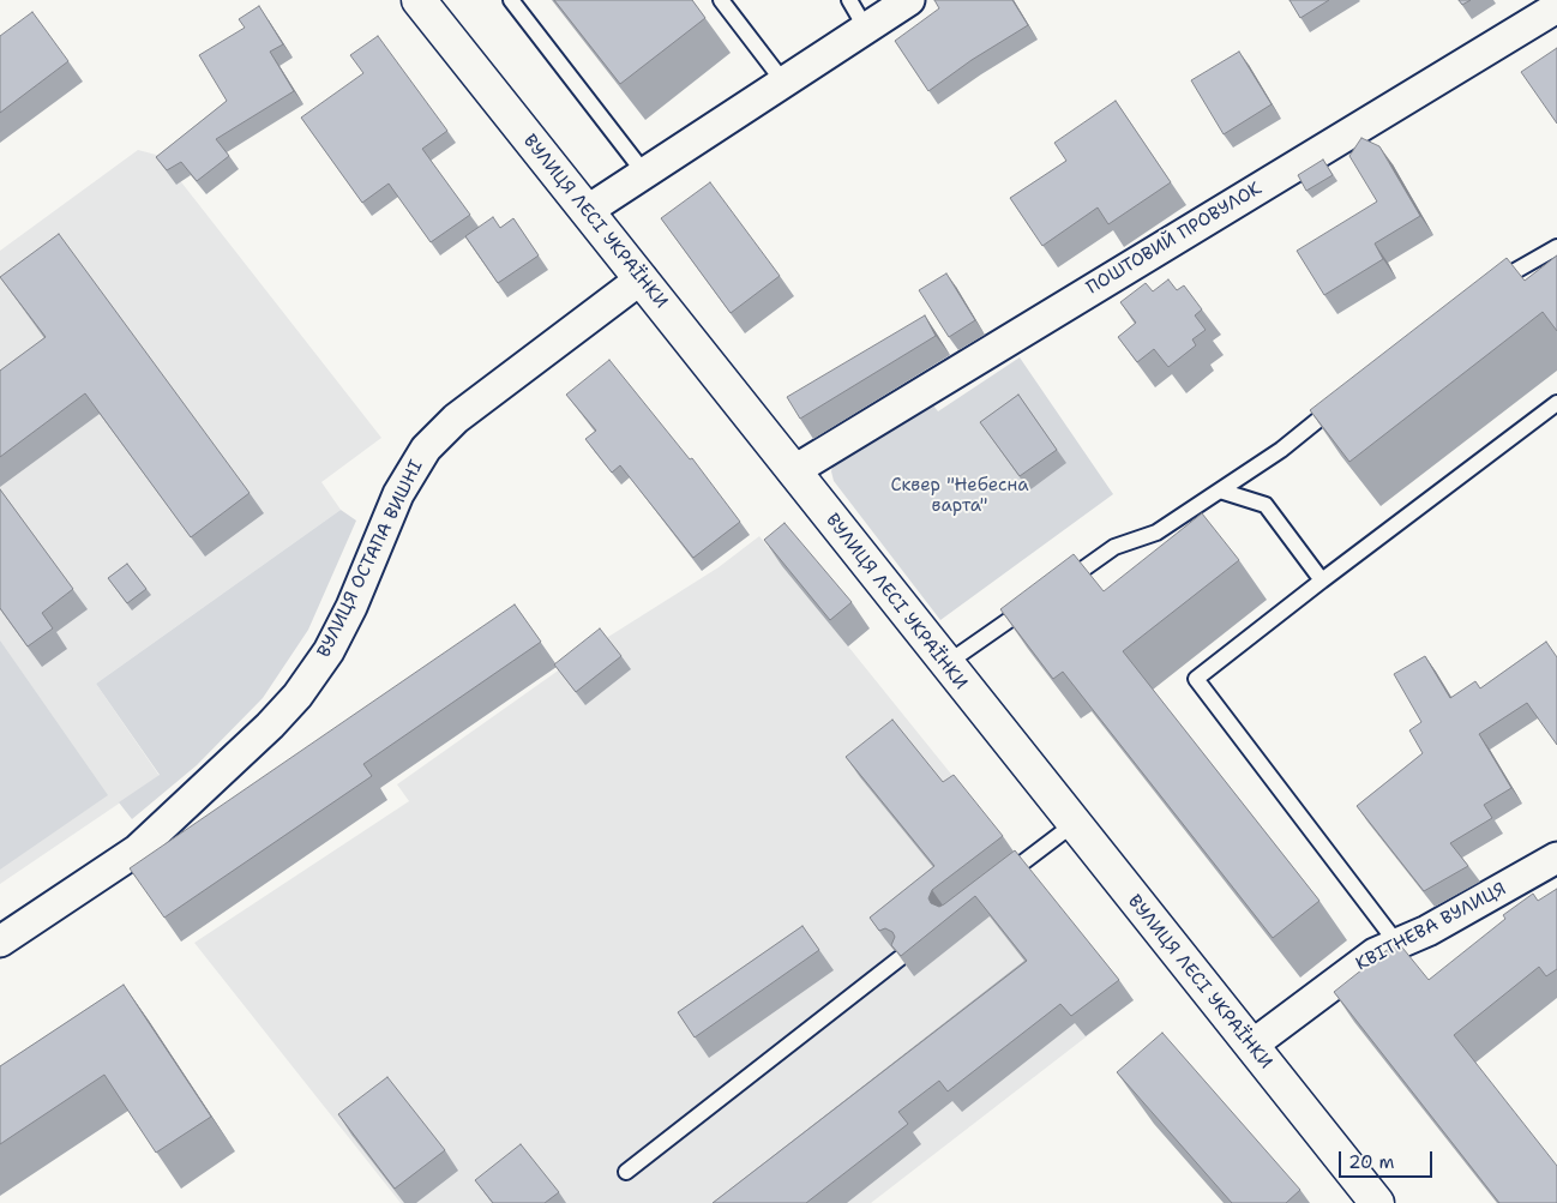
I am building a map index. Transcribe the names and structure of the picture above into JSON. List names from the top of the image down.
{
  "streets": {
    "street": [
      "ВУЛИЦЯ ЛЕСІ УКРАЇНКИ",
      "ПОШТОВИЙ ПРОВУЛОК",
      "ВУЛИЦЯ ОСТАПА ВИШНІ",
      "КВІТНЕВА ВУЛИЦЯ"
    ]
  },
  "crossings": [
    ["ВУЛИЦЯ ЛЕСІ УКРАЇНКИ", "ПОШТОВИЙ ПРОВУЛОК"],
    ["ВУЛИЦЯ ЛЕСІ УКРАЇНКИ", "ВУЛИЦЯ ОСТАПА ВИШНІ"],
    ["ВУЛИЦЯ ЛЕСІ УКРАЇНКИ", "КВІТНЕВА ВУЛИЦЯ"]
  ],
  "parks": ["Сквер \"Небесна варта\""],
  "scale_bar": "20 m"
}
